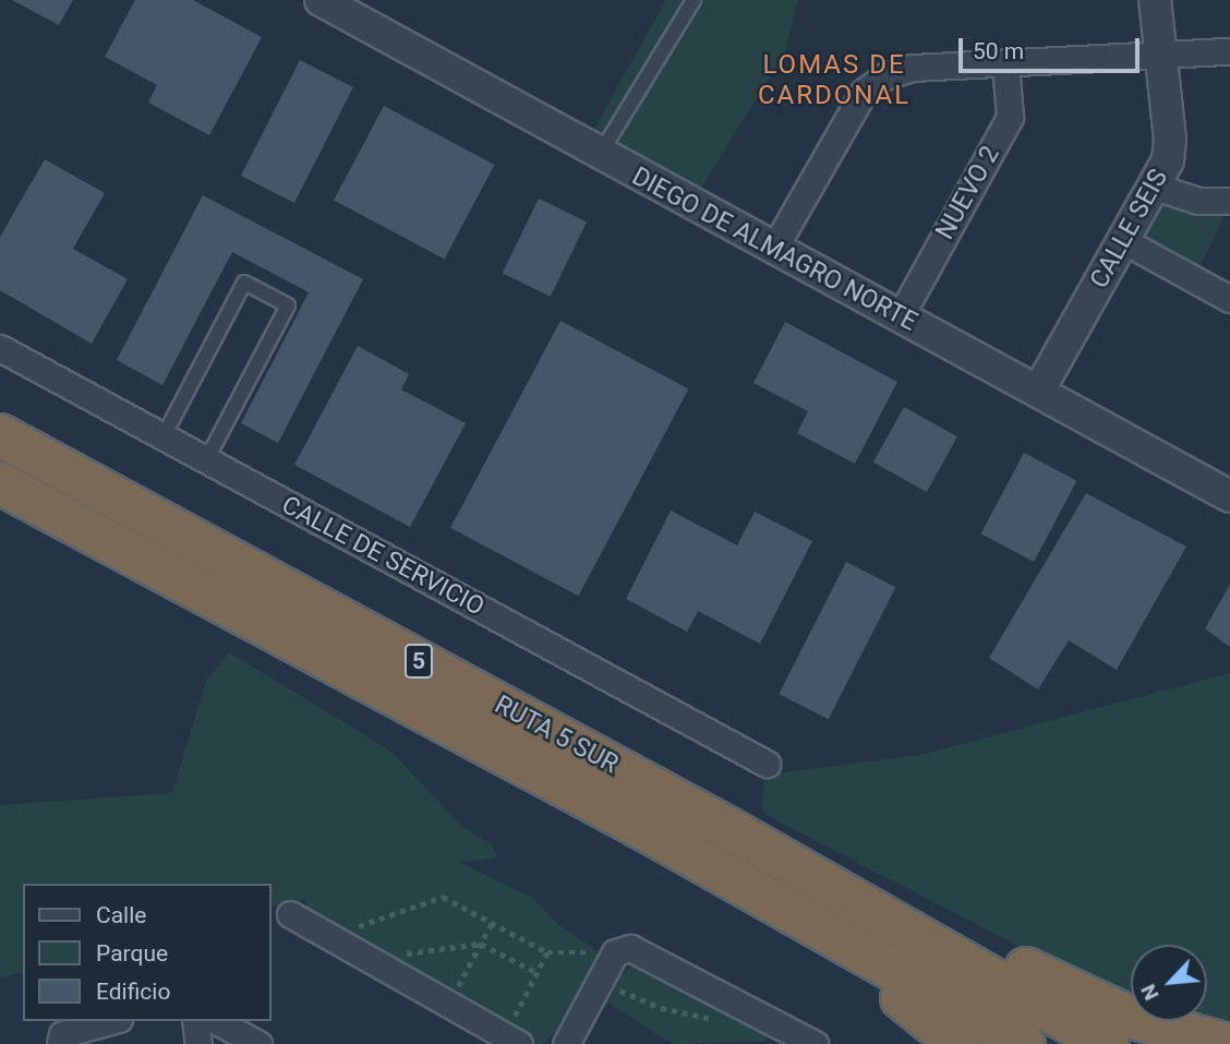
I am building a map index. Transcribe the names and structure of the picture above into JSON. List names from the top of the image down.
{
  "streets": {
    "highway": ["5", "RUTA 5 SUR"],
    "street": [
      "NUEVO 2",
      "CALLE SEIS",
      "DIEGO DE ALMAGRO NORTE",
      "CALLE DE SERVICIO"
    ]
  },
  "crossings": [
    ["NUEVO 2", "DIEGO DE ALMAGRO NORTE"],
    ["CALLE SEIS", "DIEGO DE ALMAGRO NORTE"]
  ],
  "districts": ["LOMAS DE CARDONAL"],
  "legend": ["Calle", "Parque", "Edificio"],
  "scale_bar": "50 m",
  "north": "bottom left"
}
